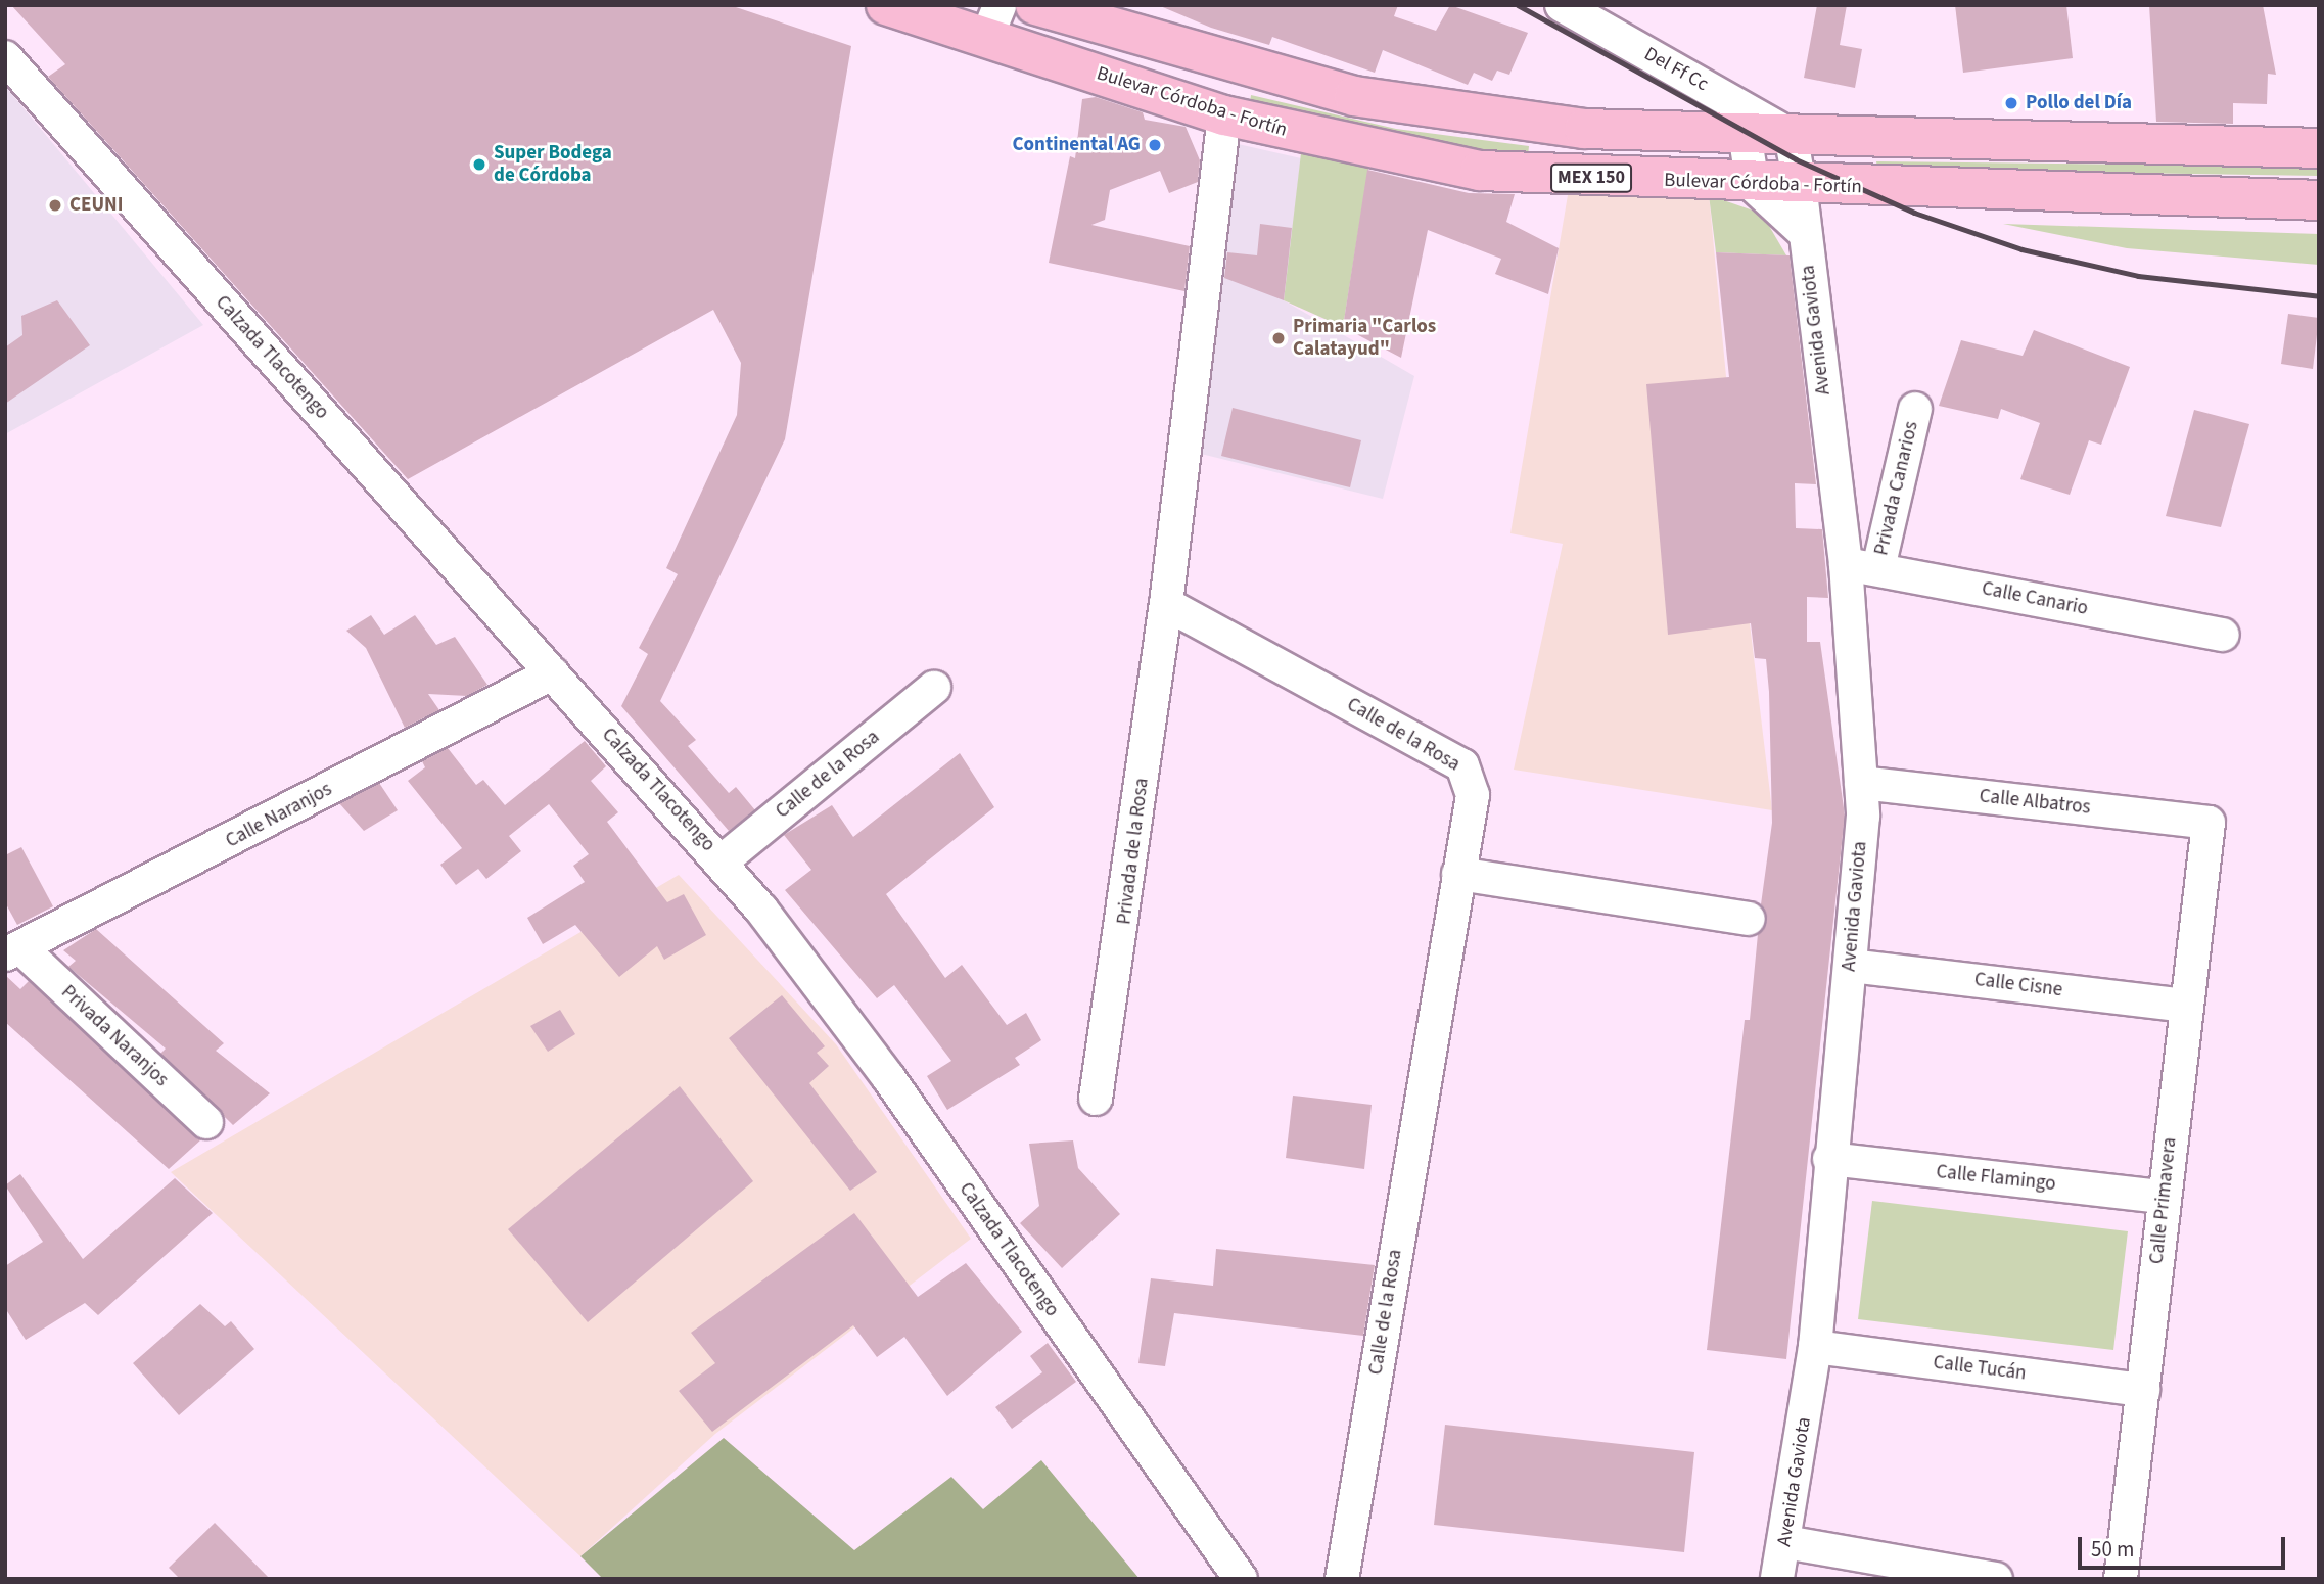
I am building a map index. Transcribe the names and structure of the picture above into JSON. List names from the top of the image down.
{
  "streets": {
    "main road": ["Bulevar Córdoba - Fortín", "MEX 150"],
    "street": [
      "Del Ff Cc",
      "Avenida Gaviota",
      "Calzada Tlacotengo",
      "Privada Canarios",
      "Calle Canario",
      "Calle de la Rosa",
      "Calle Albatros",
      "Calle Naranjos",
      "Privada de la Rosa",
      "Calle Cisne",
      "Privada Naranjos",
      "Calle Flamingo",
      "Calle Primavera",
      "Calle Tucán"
    ]
  },
  "crossings": [
    ["Del Ff Cc", "Avenida Gaviota"],
    ["Bulevar Córdoba - Fortín", "Avenida Gaviota"],
    ["Avenida Gaviota", "Calle Canario"],
    ["Avenida Gaviota", "Calle Albatros"],
    ["Avenida Gaviota", "Calle Cisne"],
    ["Avenida Gaviota", "Calle Flamingo"],
    ["Avenida Gaviota", "Calle Tucán"],
    ["Calzada Tlacotengo", "Calle de la Rosa"],
    ["Calzada Tlacotengo", "Calle Naranjos"],
    ["Privada Canarios", "Calle Canario"],
    ["Calle de la Rosa", "Privada de la Rosa"],
    ["Calle Albatros", "Calle Primavera"],
    ["Calle Naranjos", "Privada Naranjos"],
    ["Calle Cisne", "Calle Primavera"],
    ["Calle Flamingo", "Calle Primavera"],
    ["Calle Primavera", "Calle Tucán"]
  ],
  "places": [
    "Pollo del Día",
    "Continental AG",
    "Super Bodega de Córdoba",
    "CEUNI",
    "Primaria \"Carlos Calatayud\""
  ],
  "scale_bar": "50 m"
}
